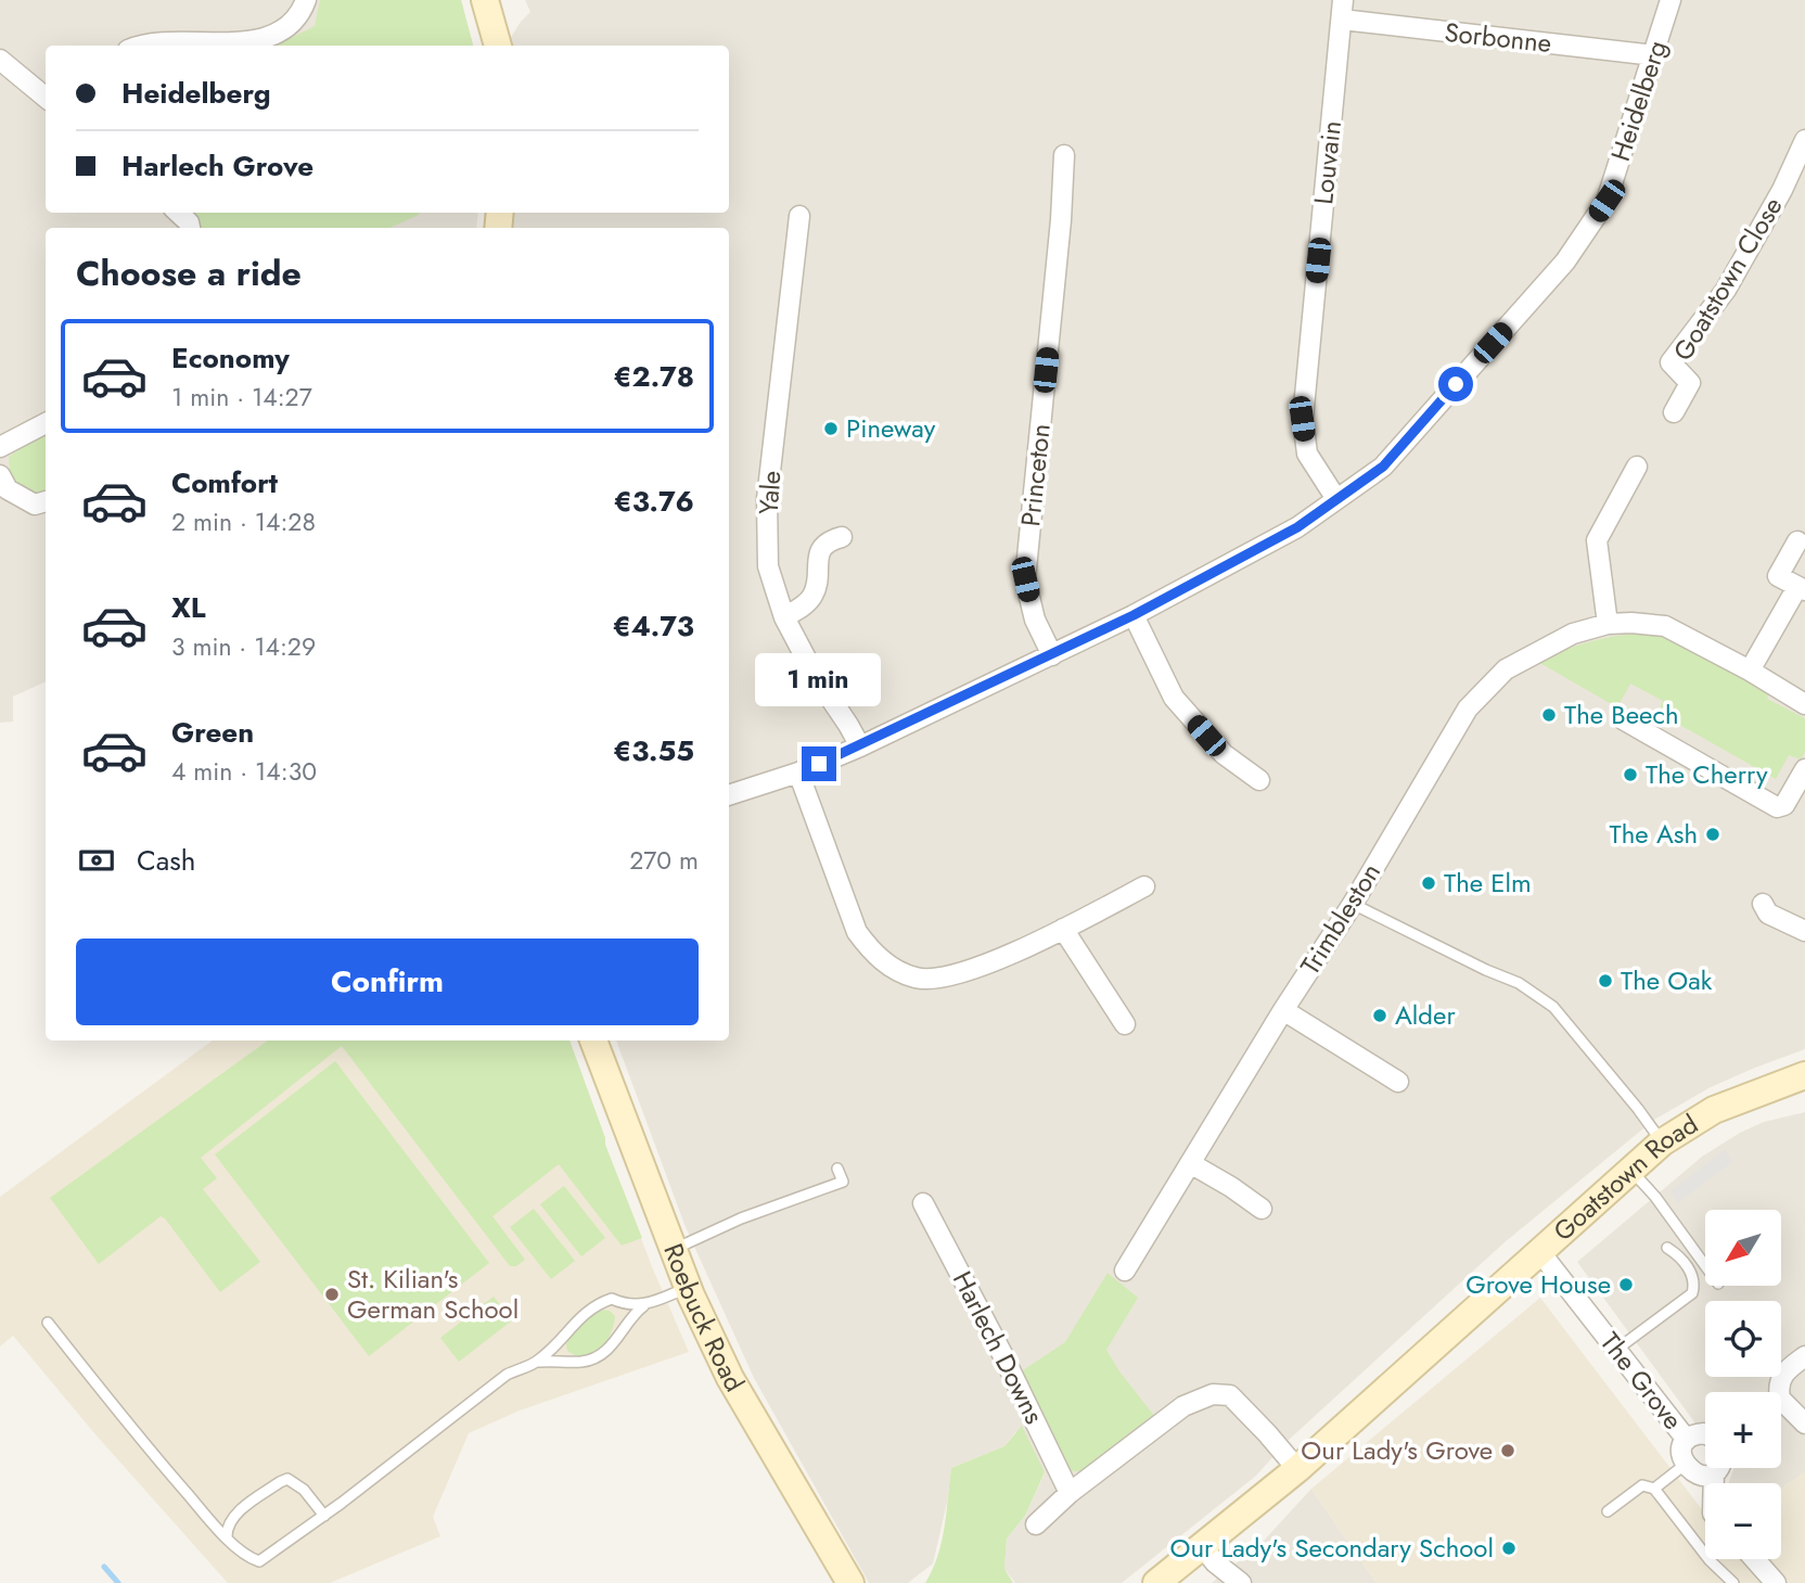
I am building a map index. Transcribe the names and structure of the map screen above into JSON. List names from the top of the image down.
{
  "streets": {
    "main road": ["Goatstown Road", "Roebuck Road"],
    "street": [
      "Sorbonne",
      "Heidelberg",
      "Louvain",
      "Goatstown Close",
      "Princeton",
      "Yale",
      "Trimbleston",
      "Harlech Downs",
      "The Grove"
    ]
  },
  "crossings": [
    ["Sorbonne", "Heidelberg"],
    ["Sorbonne", "Louvain"],
    ["Heidelberg", "Louvain"],
    ["Heidelberg", "Princeton"],
    ["Heidelberg", "Yale"],
    ["Goatstown Road", "The Grove"]
  ],
  "places": [
    "Pineway",
    "The Beech",
    "The Cherry",
    "The Ash",
    "The Elm",
    "The Oak",
    "Alder",
    "Grove House",
    "St. Kilian's German School",
    "Our Lady's Grove",
    "Our Lady's Secondary School"
  ],
  "north": "bottom left",
  "page": {
    "banner": ["Heidelberg", "Harlech Grove"],
    "heading": "Choose a ride",
    "list": [
      {
        "name": "Economy",
        "note": "1 min · 14:27",
        "value": "€2.78"
      },
      {
        "name": "Comfort",
        "note": "2 min · 14:28",
        "value": "€3.76"
      },
      {
        "name": "XL",
        "note": "3 min · 14:29",
        "value": "€4.73"
      },
      {
        "name": "Green",
        "note": "4 min · 14:30",
        "value": "€3.55"
      }
    ],
    "bubble": "1 min",
    "pay": ["Cash", "270 m"],
    "buttons": "Confirm",
    "map_buttons": ["+", "−"]
  }
}
